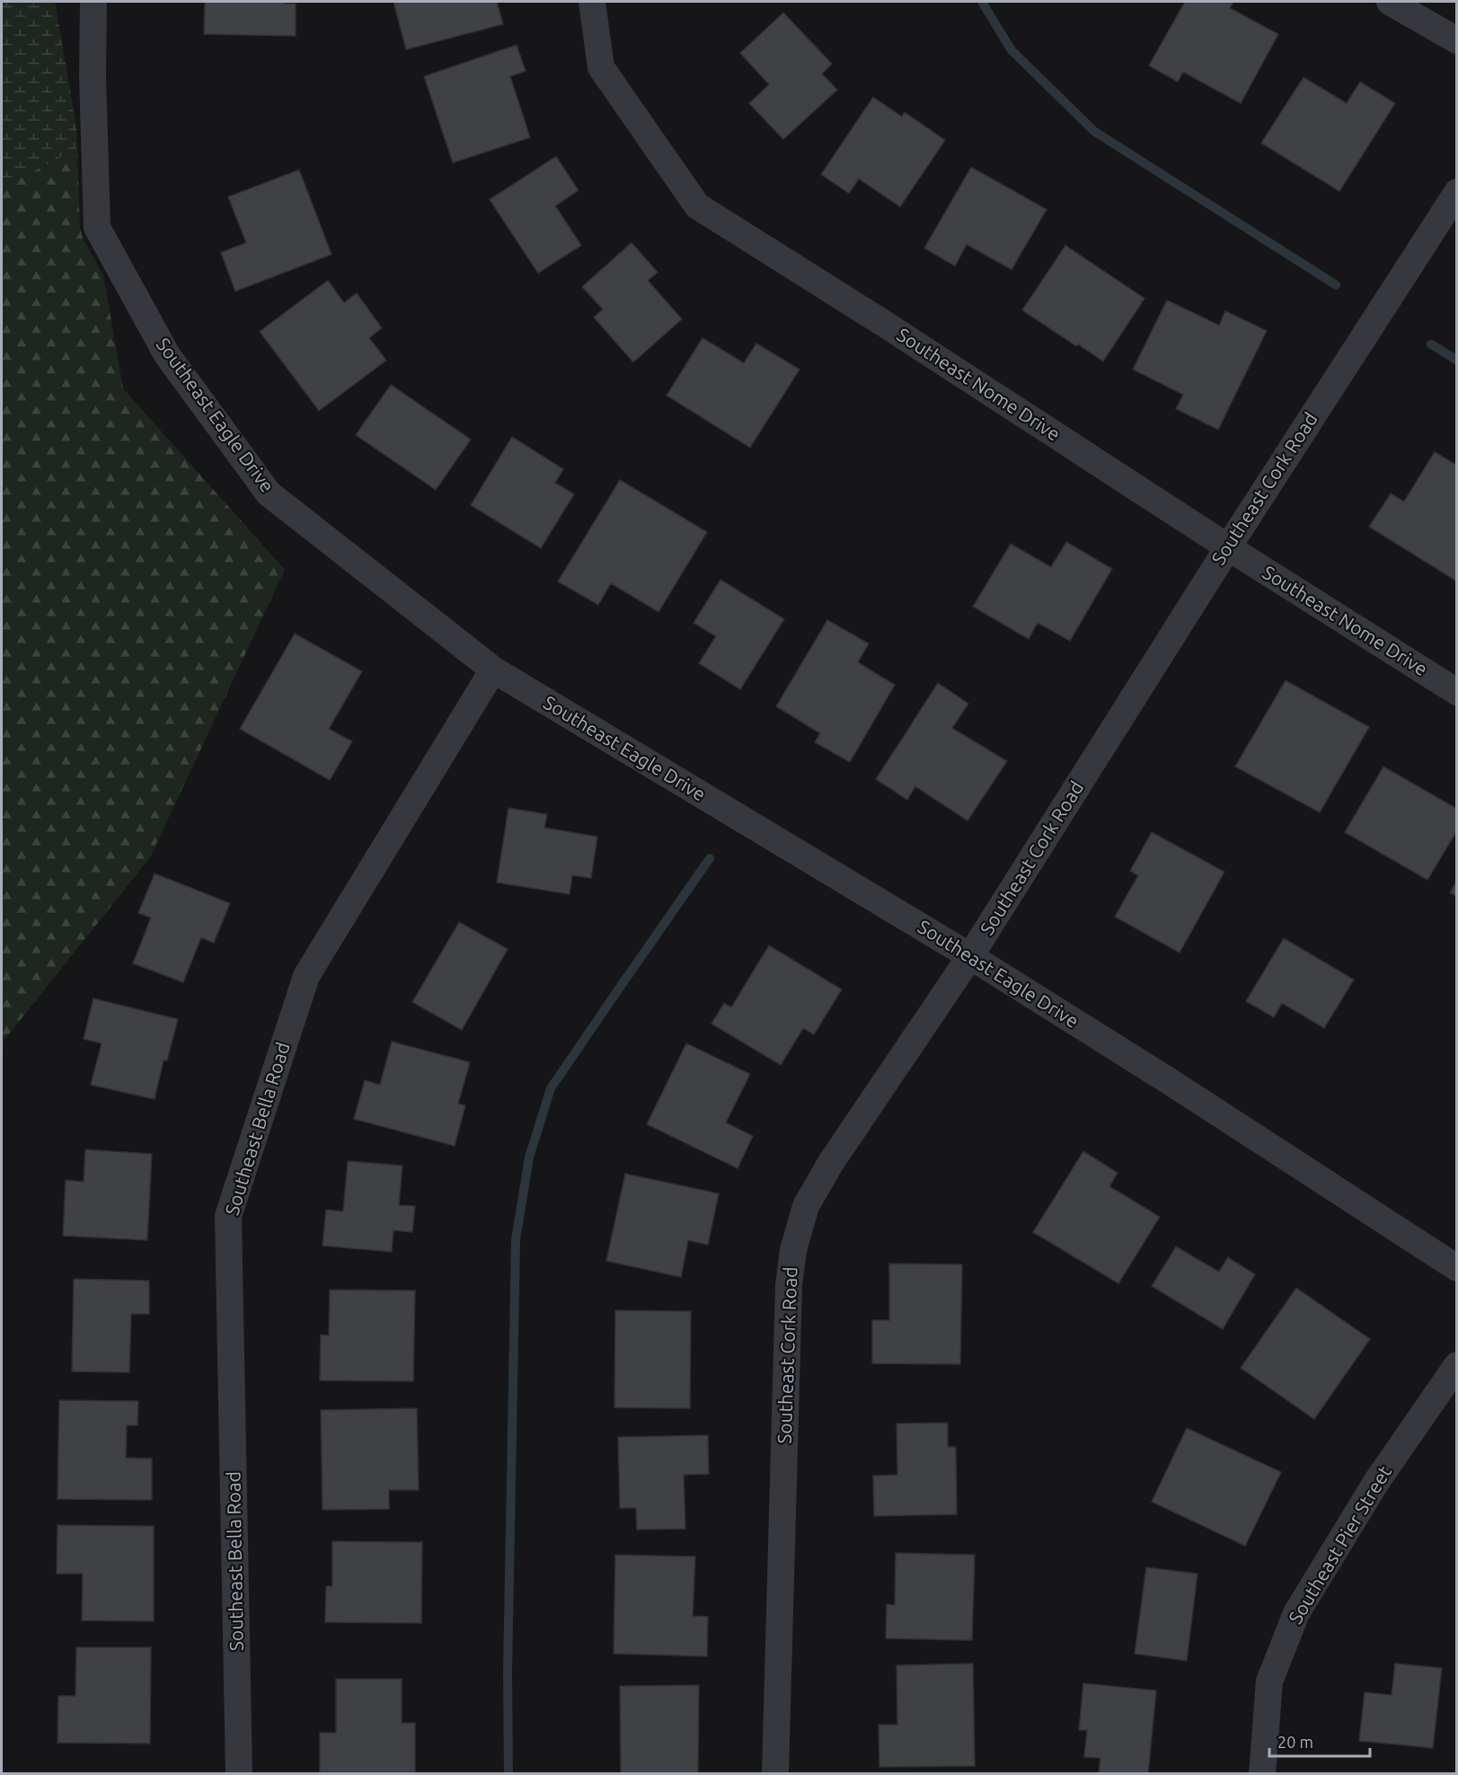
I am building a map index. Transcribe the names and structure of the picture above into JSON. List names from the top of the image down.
{
  "streets": {
    "street": [
      "Southeast Nome Drive",
      "Southeast Eagle Drive",
      "Southeast Cork Road",
      "Southeast Bella Road",
      "Southeast Pier Street"
    ]
  },
  "crossings": [
    ["Southeast Nome Drive", "Southeast Cork Road"],
    ["Southeast Eagle Drive", "Southeast Cork Road"],
    ["Southeast Eagle Drive", "Southeast Bella Road"]
  ],
  "scale_bar": "20 m"
}
